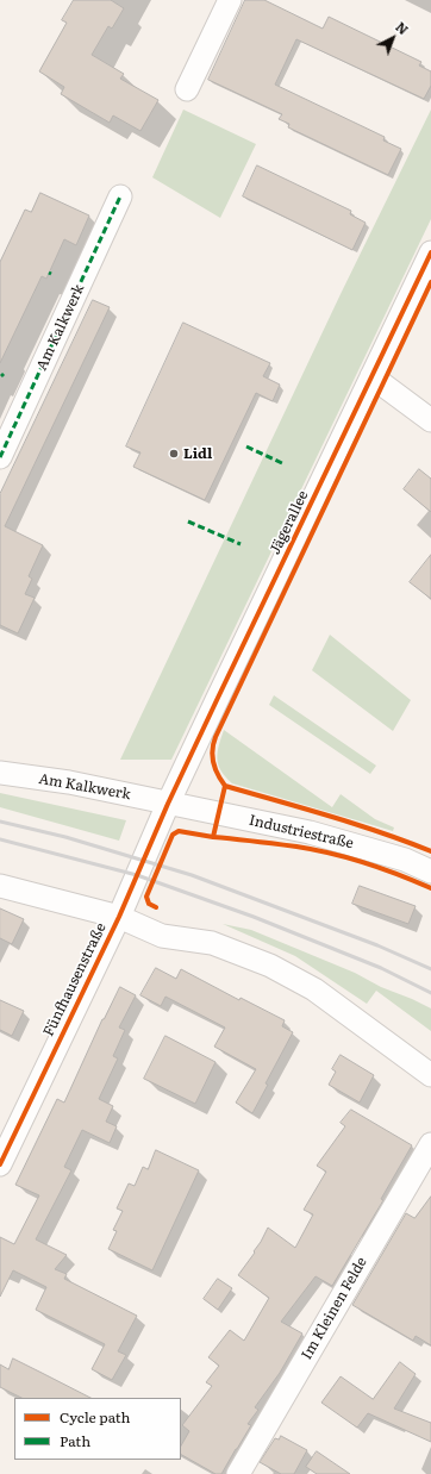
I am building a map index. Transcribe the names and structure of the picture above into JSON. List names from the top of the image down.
{
  "streets": {
    "street": [
      "Am Kalkwerk",
      "Jägerallee",
      "Industriestraße",
      "Fünfhausenstraße",
      "Im Kleinen Felde"
    ]
  },
  "crossings": [
    ["Am Kalkwerk", "Jägerallee"],
    ["Am Kalkwerk", "Industriestraße"],
    ["Am Kalkwerk", "Fünfhausenstraße"],
    ["Jägerallee", "Industriestraße"],
    ["Jägerallee", "Fünfhausenstraße"],
    ["Industriestraße", "Fünfhausenstraße"]
  ],
  "places": ["Lidl"],
  "legend": ["Cycle path", "Path"],
  "north": "top right"
}
